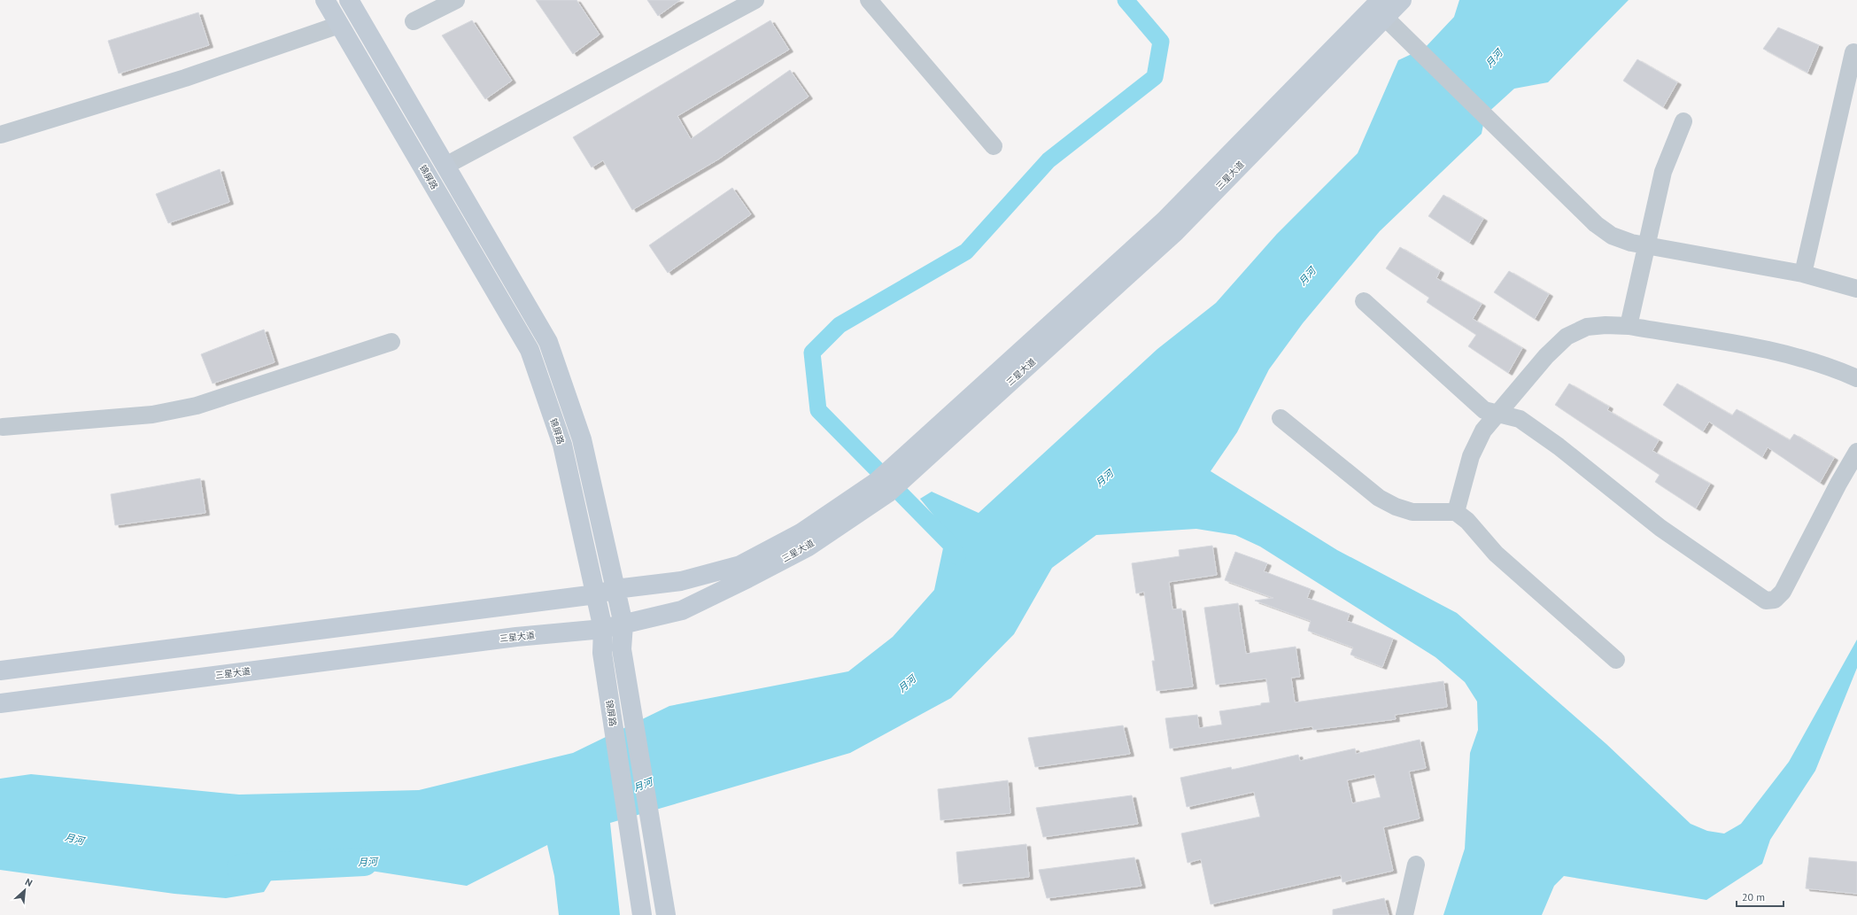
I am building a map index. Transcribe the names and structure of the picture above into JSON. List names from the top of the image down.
{
  "streets": {
    "street": ["三星大道", "锦屏路"]
  },
  "crossings": [
    ["三星大道", "锦屏路"]
  ],
  "water": ["月河"],
  "scale_bar": "20 m",
  "north": "top right"
}
